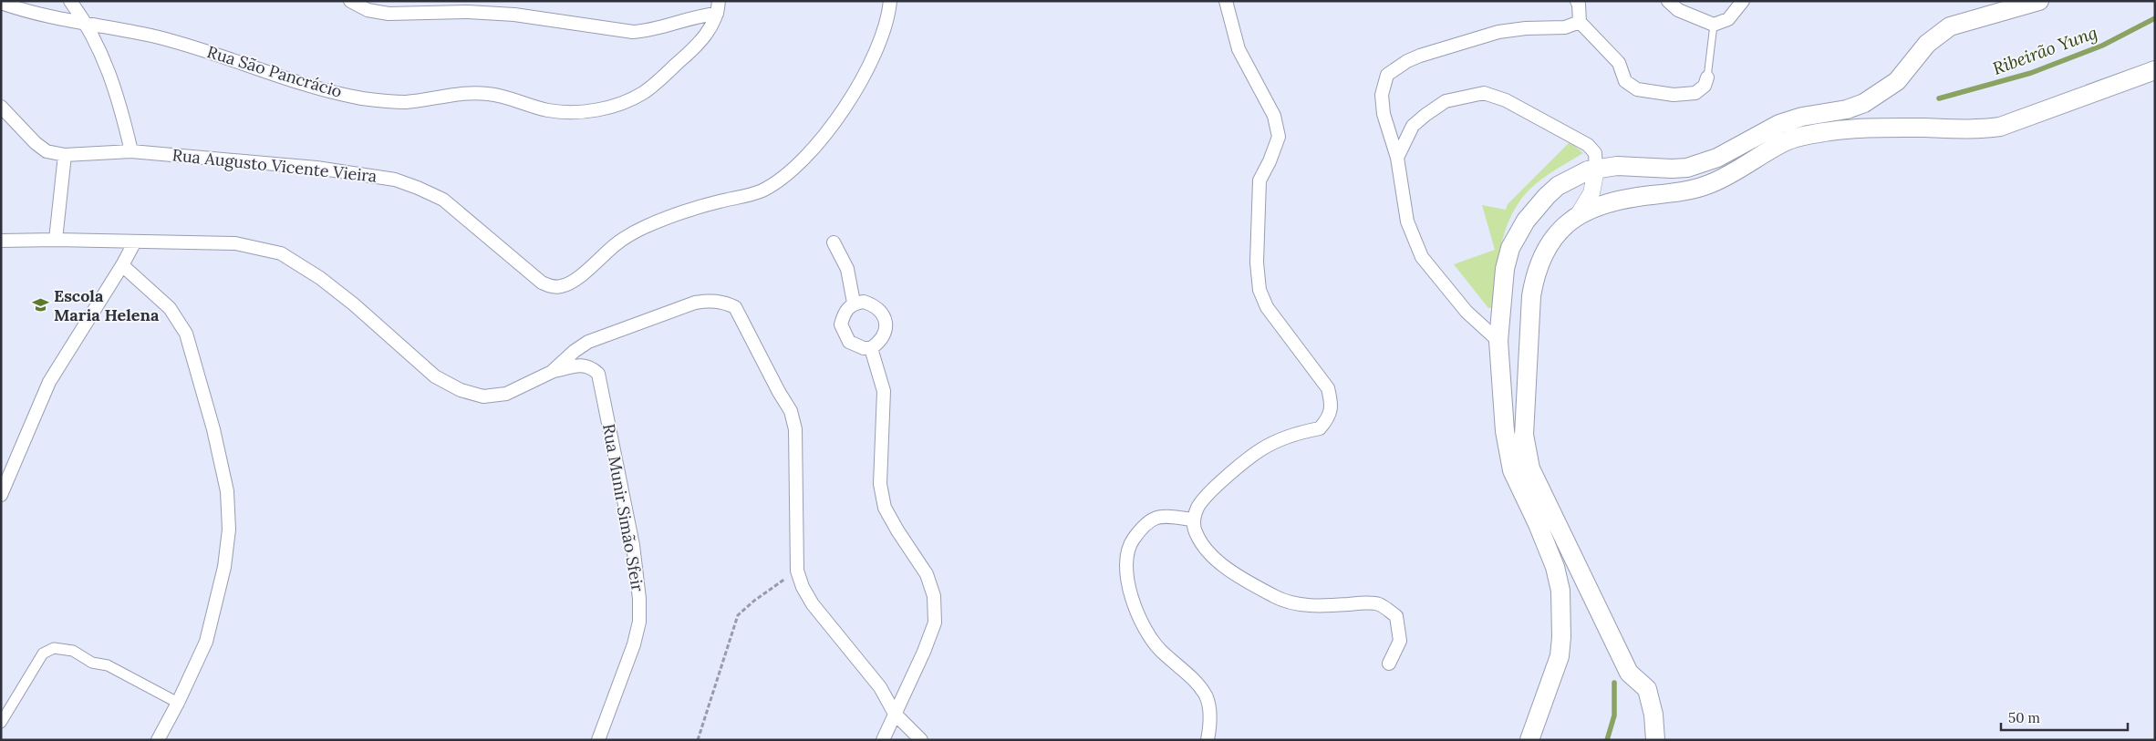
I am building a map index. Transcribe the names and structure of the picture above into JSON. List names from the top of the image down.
{
  "streets": {
    "street": ["Rua São Pancrácio", "Rua Augusto Vicente Vieira", "Rua Munir Simão Sfeir"]
  },
  "water": ["Ribeirão Yung"],
  "places": {
    "school or university": ["Escola Maria Helena"]
  },
  "scale_bar": "50 m"
}
